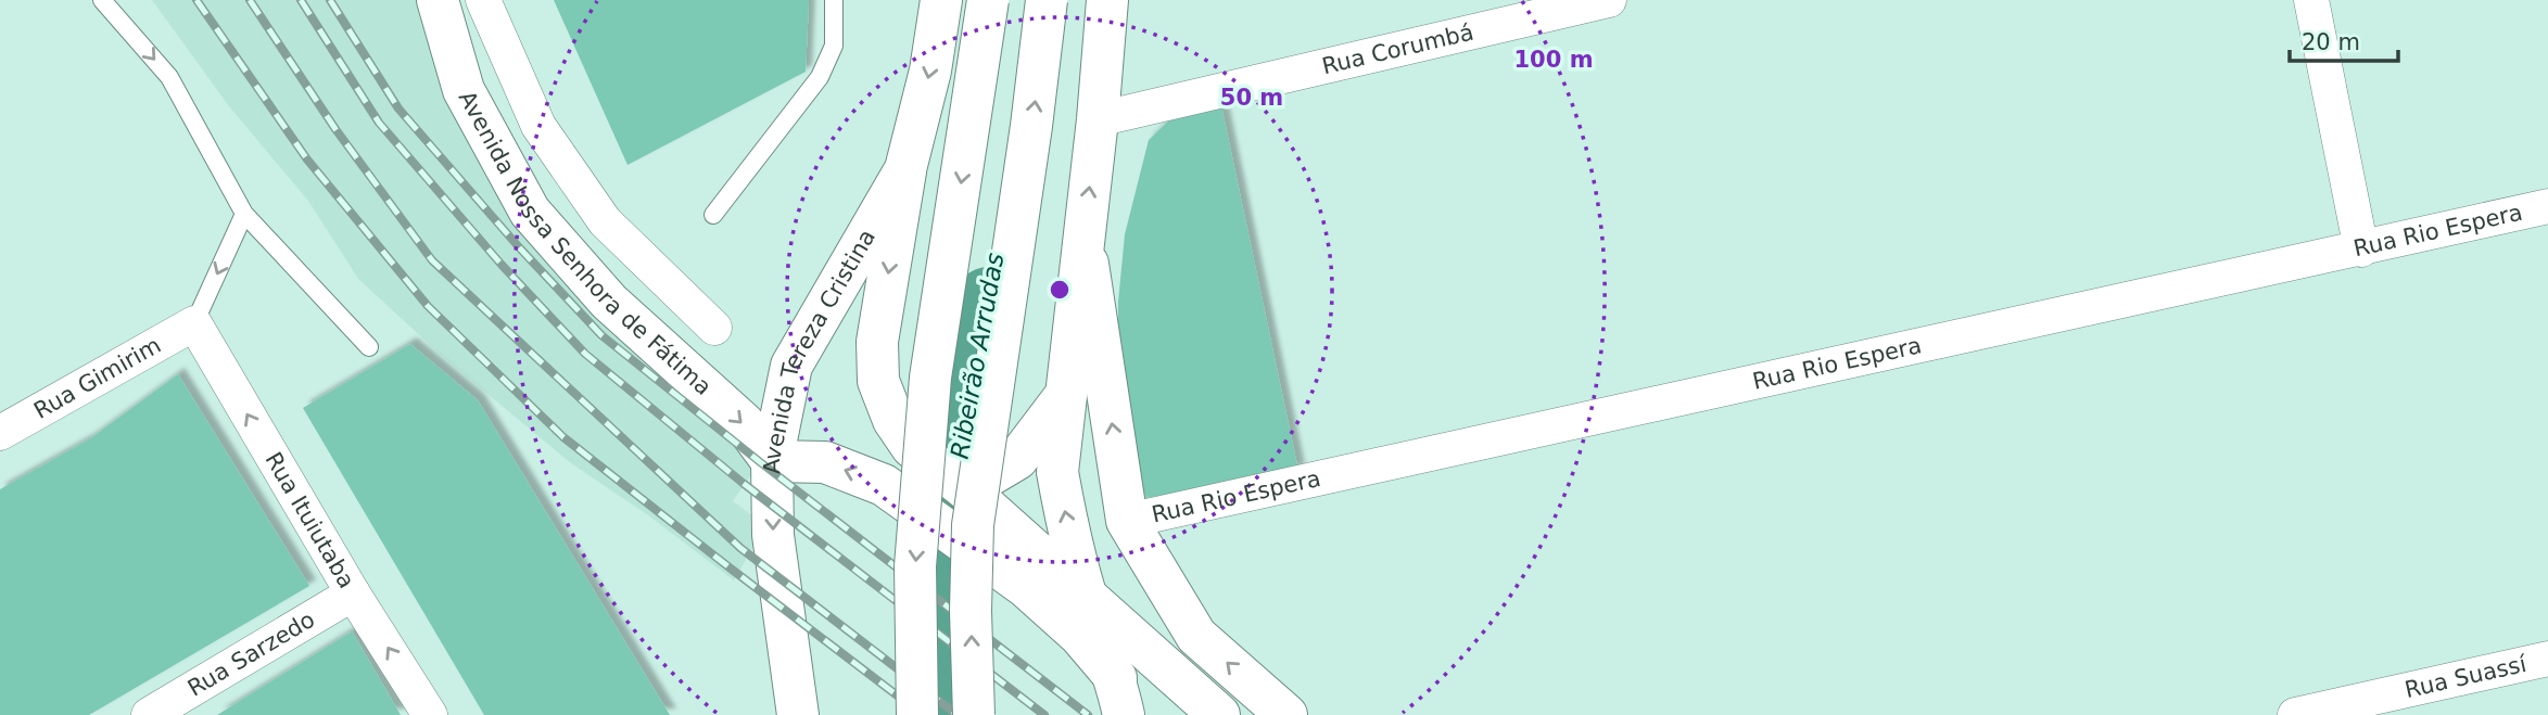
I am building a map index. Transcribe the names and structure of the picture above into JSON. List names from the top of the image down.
{
  "streets": {
    "main road": ["Avenida Nossa Senhora de Fátima", "Avenida Tereza Cristina"],
    "street": [
      "Rua Corumbá",
      "Rua Rio Espera",
      "Rua Gimirim",
      "Rua Ituiutaba",
      "Rua Sarzedo",
      "Rua Suassí"
    ]
  },
  "crossings": [
    ["Avenida Nossa Senhora de Fátima", "Avenida Tereza Cristina"],
    ["Rua Gimirim", "Rua Ituiutaba"],
    ["Rua Ituiutaba", "Rua Sarzedo"]
  ],
  "one_way": ["Avenida Nossa Senhora de Fátima", "Rua Ituiutaba"],
  "water": ["Ribeirão Arrudas"],
  "scale_bar": "20 m",
  "rings": ["100 m", "50 m"]
}
